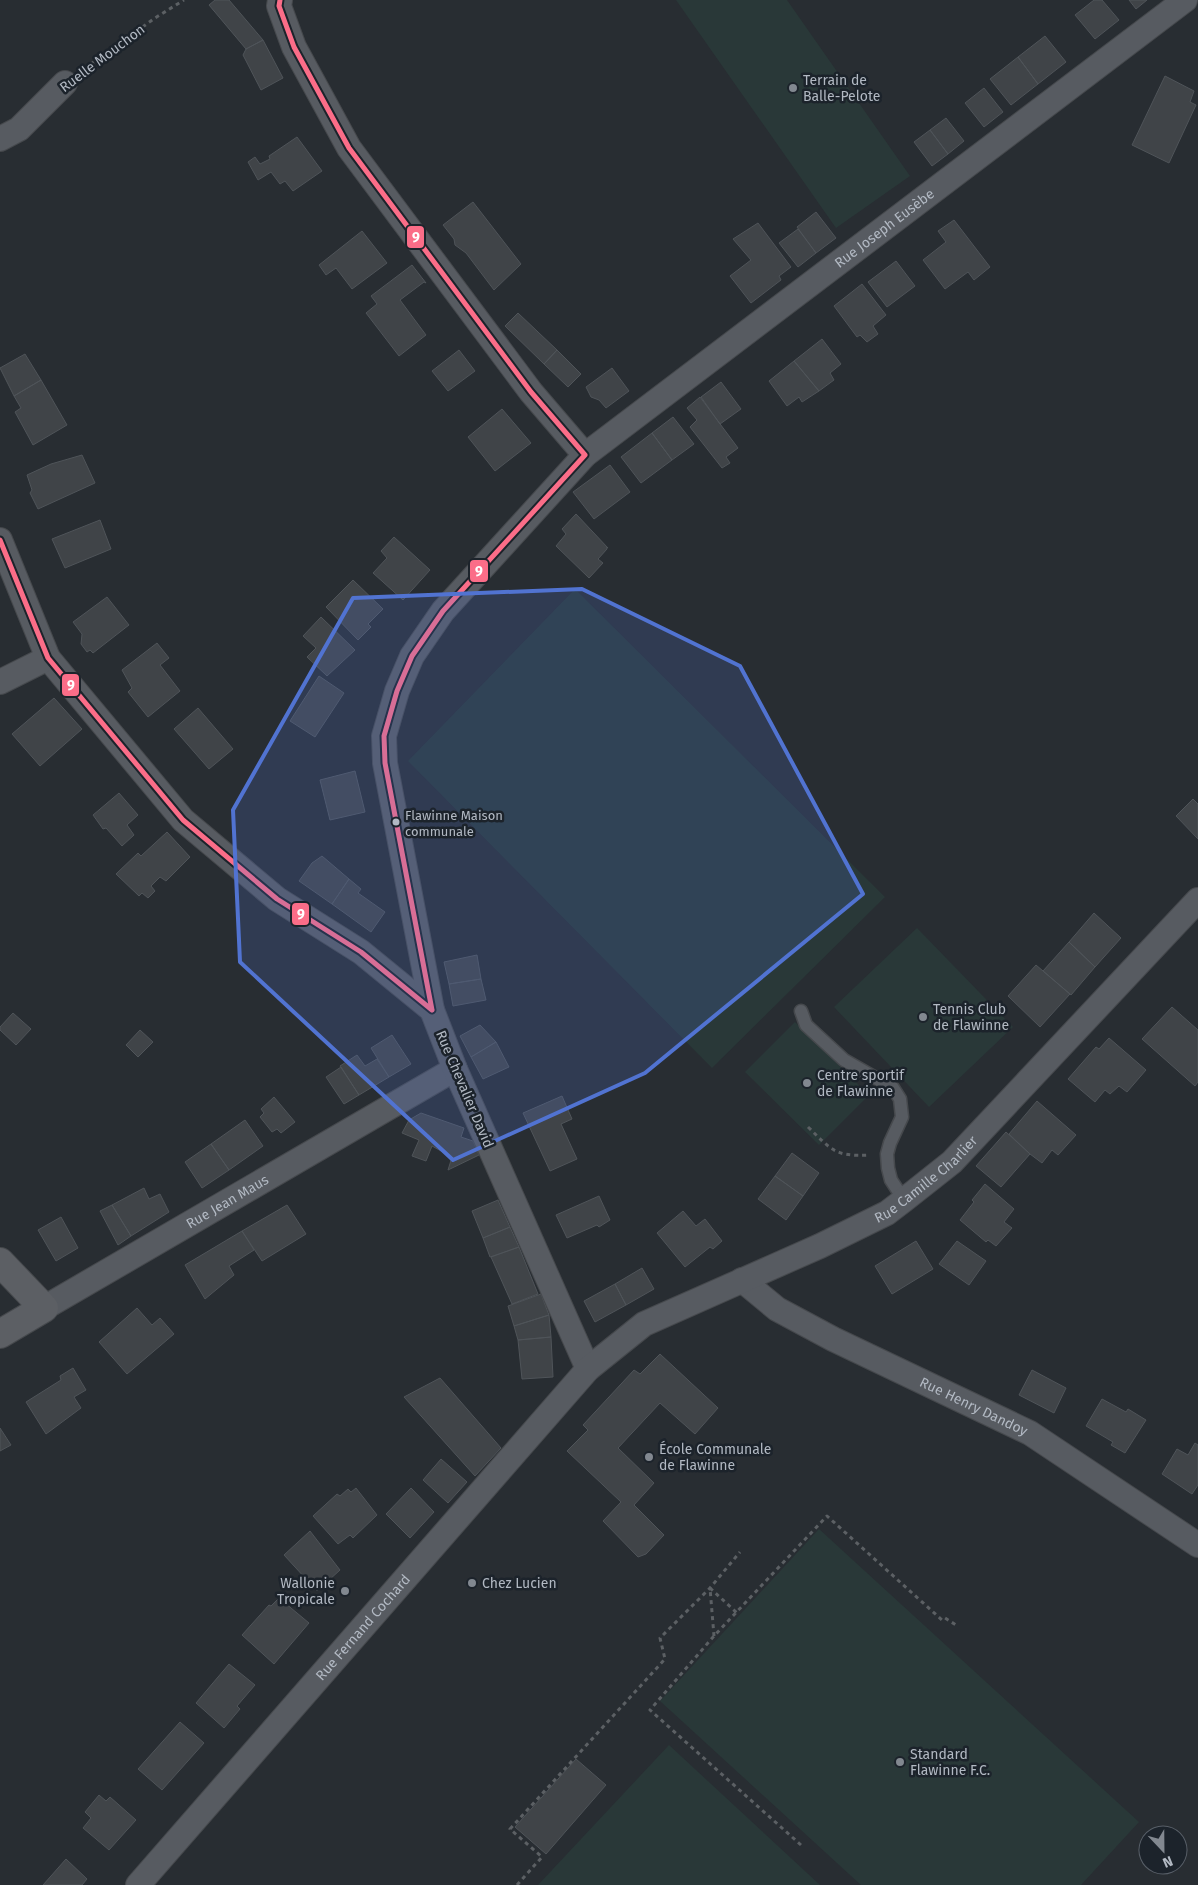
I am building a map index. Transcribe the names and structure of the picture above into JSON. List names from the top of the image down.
{
  "streets": {
    "street": [
      "Ruelle Mouchon",
      "Rue Joseph Eusèbe",
      "Rue Chevalier David",
      "Rue Camille Charlier",
      "Rue Jean Maus",
      "Rue Henry Dandoy",
      "Rue Fernand Cochard"
    ]
  },
  "crossings": [
    ["Rue Joseph Eusèbe", "Rue Chevalier David"],
    ["Rue Chevalier David", "Rue Camille Charlier"],
    ["Rue Chevalier David", "Rue Jean Maus"],
    ["Rue Chevalier David", "Rue Fernand Cochard"],
    ["Rue Camille Charlier", "Rue Henry Dandoy"],
    ["Rue Camille Charlier", "Rue Fernand Cochard"]
  ],
  "places": [
    "Terrain de Balle-Pelote",
    "Flawinne Maison communale",
    "Tennis Club de Flawinne",
    "Centre sportif de Flawinne",
    "École Communale de Flawinne",
    "Chez Lucien",
    "Wallonie Tropicale",
    "Standard Flawinne F.C."
  ],
  "lines": ["transit line 9"],
  "north": "bottom"
}
